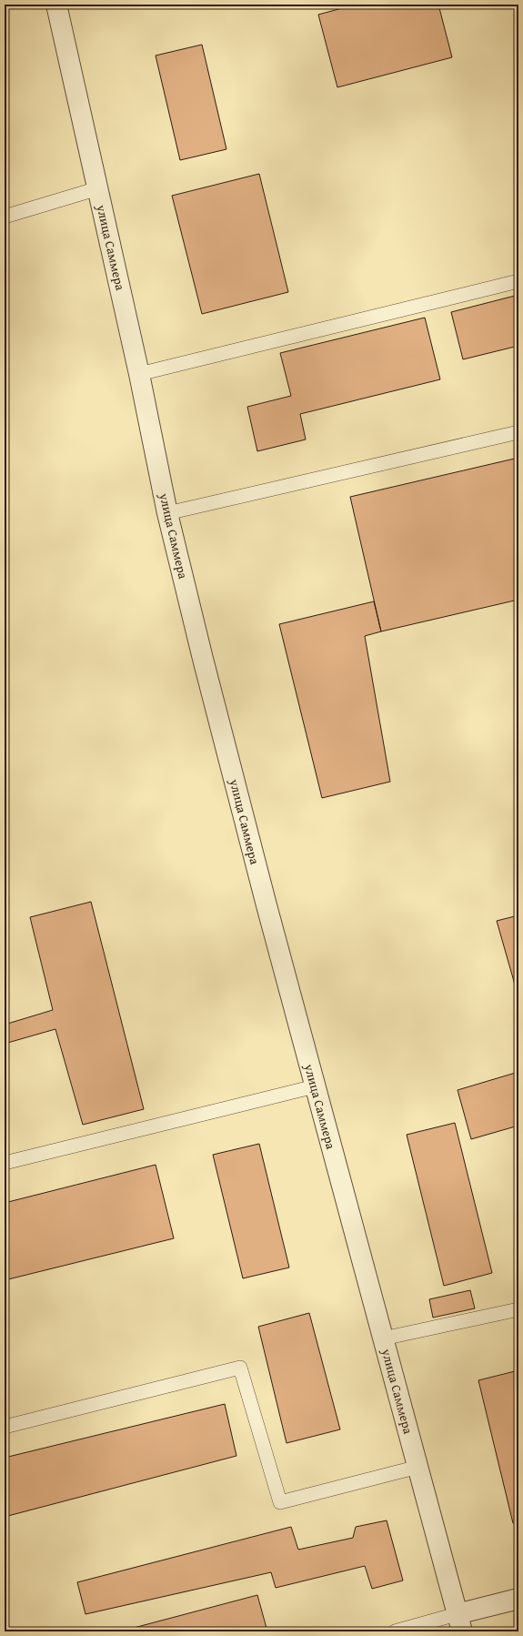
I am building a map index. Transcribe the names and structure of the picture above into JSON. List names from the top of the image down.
{
  "streets": {
    "street": ["улица Саммера"]
  }
}
